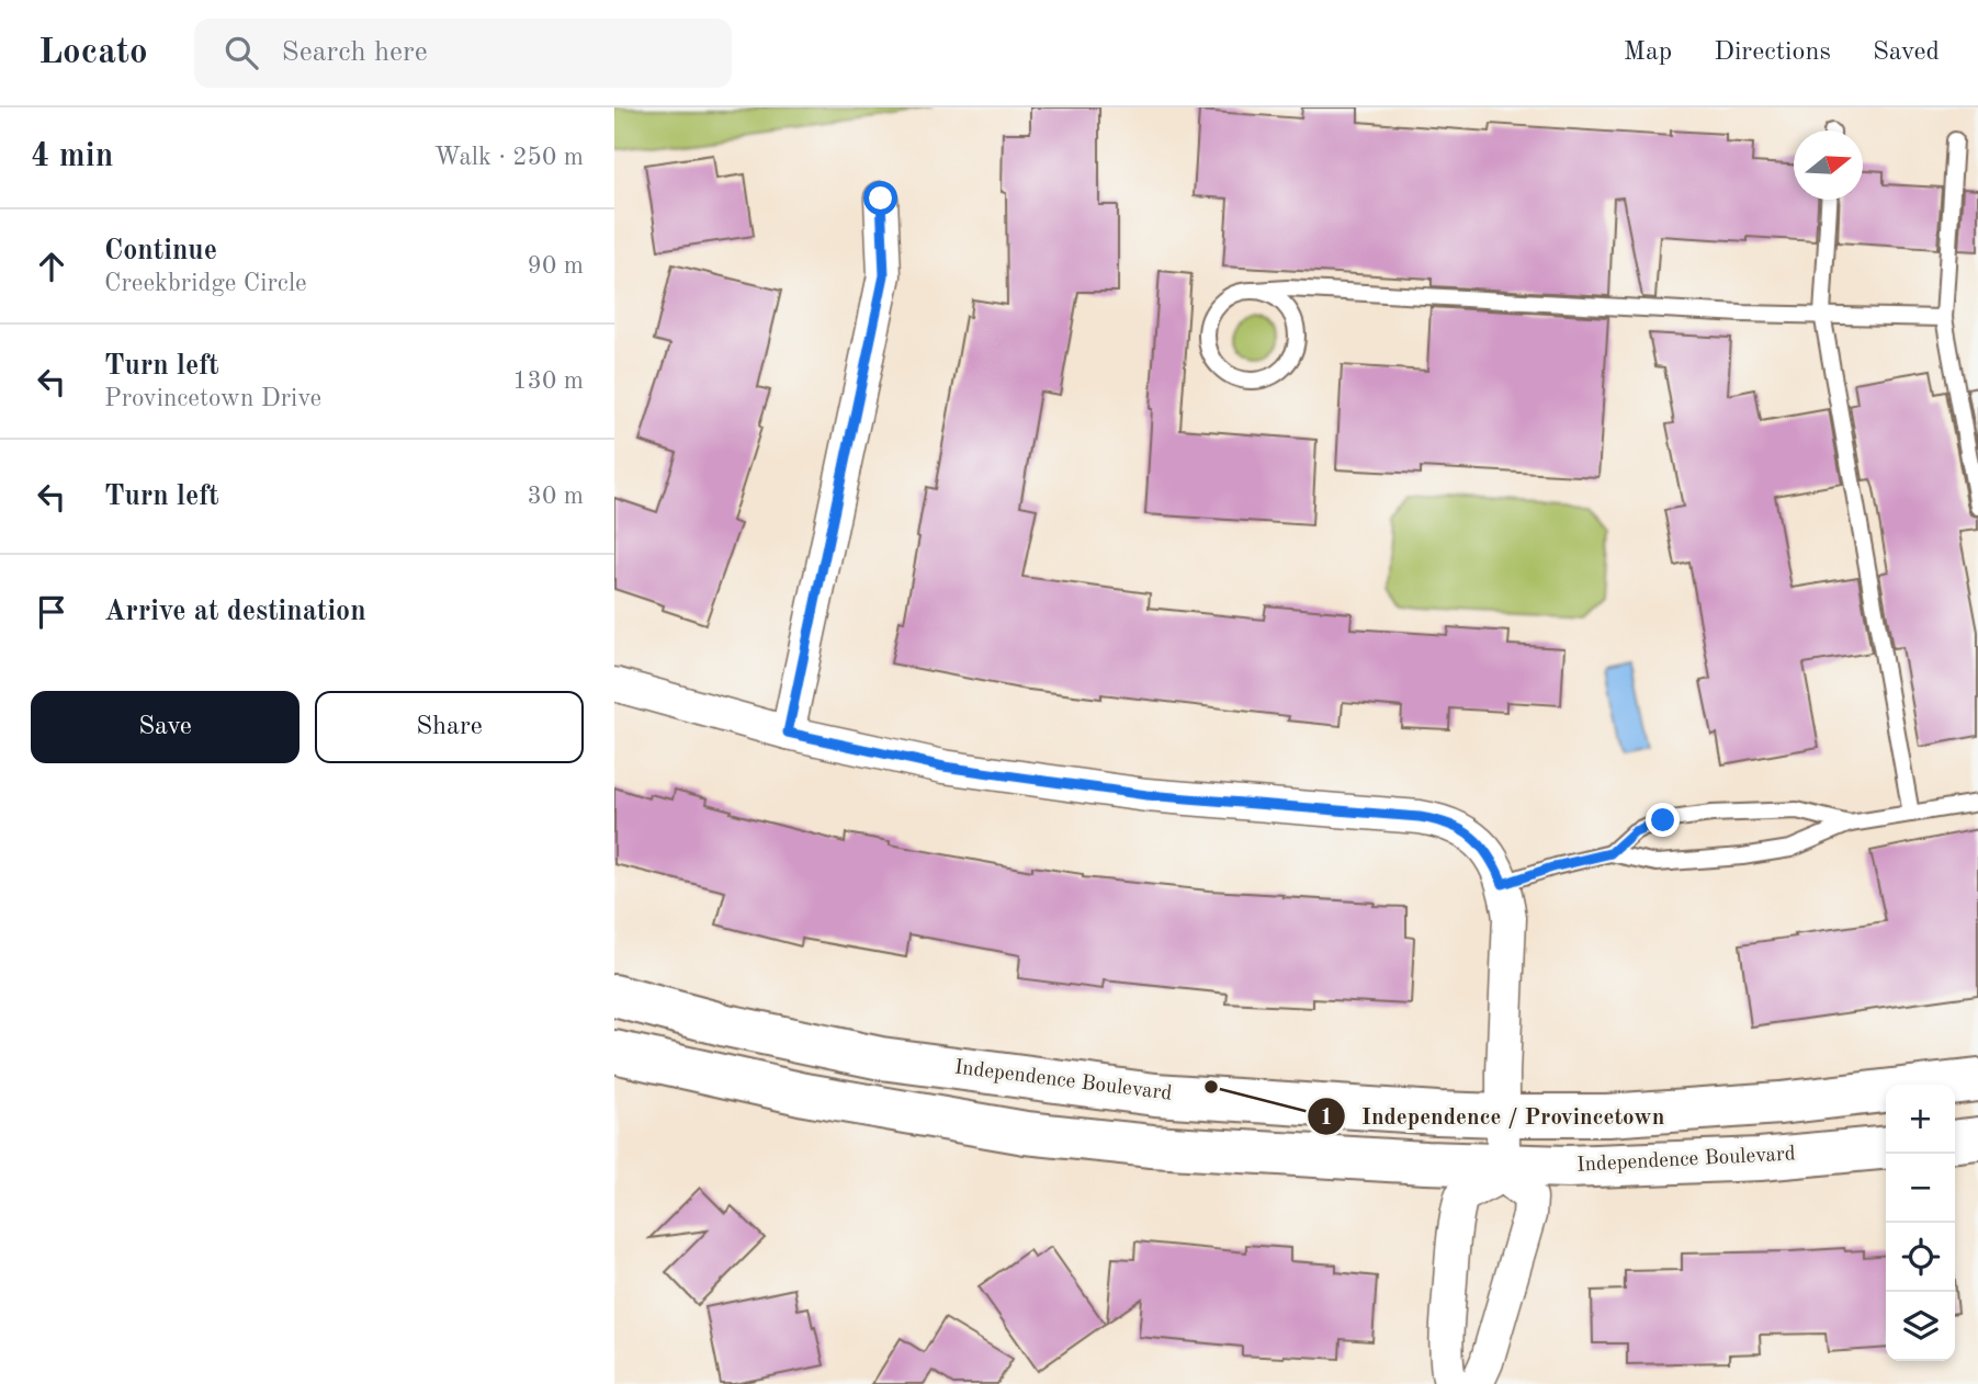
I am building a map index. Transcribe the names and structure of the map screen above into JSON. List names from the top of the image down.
{
  "streets": {
    "street": ["Independence Boulevard"]
  },
  "places": ["Independence / Provincetown"],
  "north": "right",
  "page": {
    "header": "Locato",
    "search": "Search here",
    "nav": ["Map", "Directions", "Saved"],
    "heading": ["4 min", "Walk · 250 m"],
    "list": [
      ["Continue", "Creekbridge Circle", "90 m"],
      ["Turn left", "Provincetown Drive", "130 m"],
      ["Turn left", "30 m"],
      "Arrive at destination"
    ],
    "buttons": ["Save", "Share"],
    "map_buttons": ["+", "−"]
  }
}
